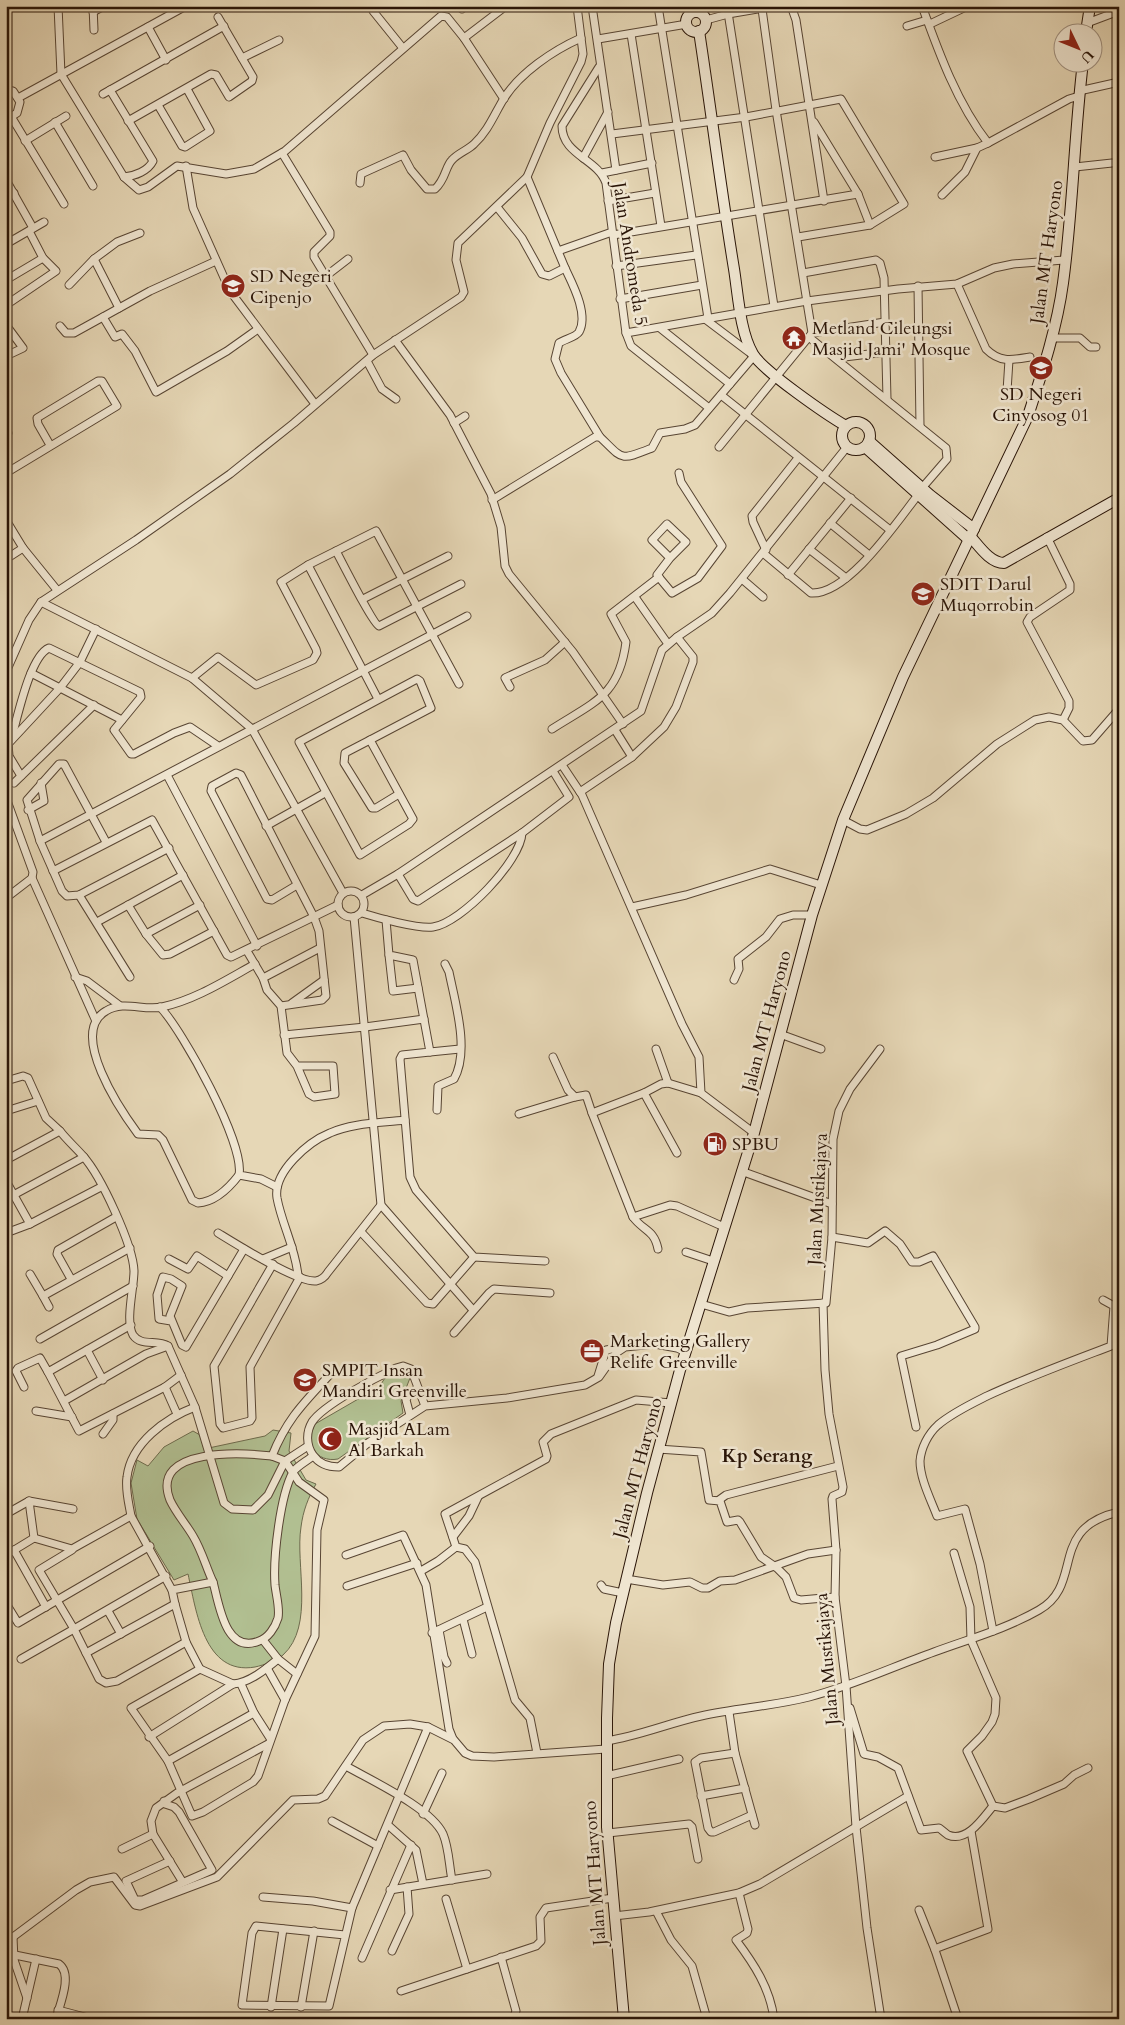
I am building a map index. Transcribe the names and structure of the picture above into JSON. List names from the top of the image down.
{
  "streets": {
    "main road": ["Jalan MT Haryono"],
    "street": ["Jalan Andromeda 5", "Jalan Mustikajaya"]
  },
  "districts": ["Kp Serang"],
  "places": {
    "school or university": [
      "SD Negeri Cipenjo",
      "SD Negeri Cinyosog 01",
      "SDIT Darul Muqorrobin",
      "SMPIT Insan Mandiri Greenville"
    ],
    "temple": ["Metland Cileungsi Masjid Jami' Mosque"],
    "fuel station": ["SPBU"],
    "office": ["Marketing Gallery Relife Greenville"],
    "mosque": ["Masjid ALam Al Barkah"]
  },
  "north": "bottom right"
}
